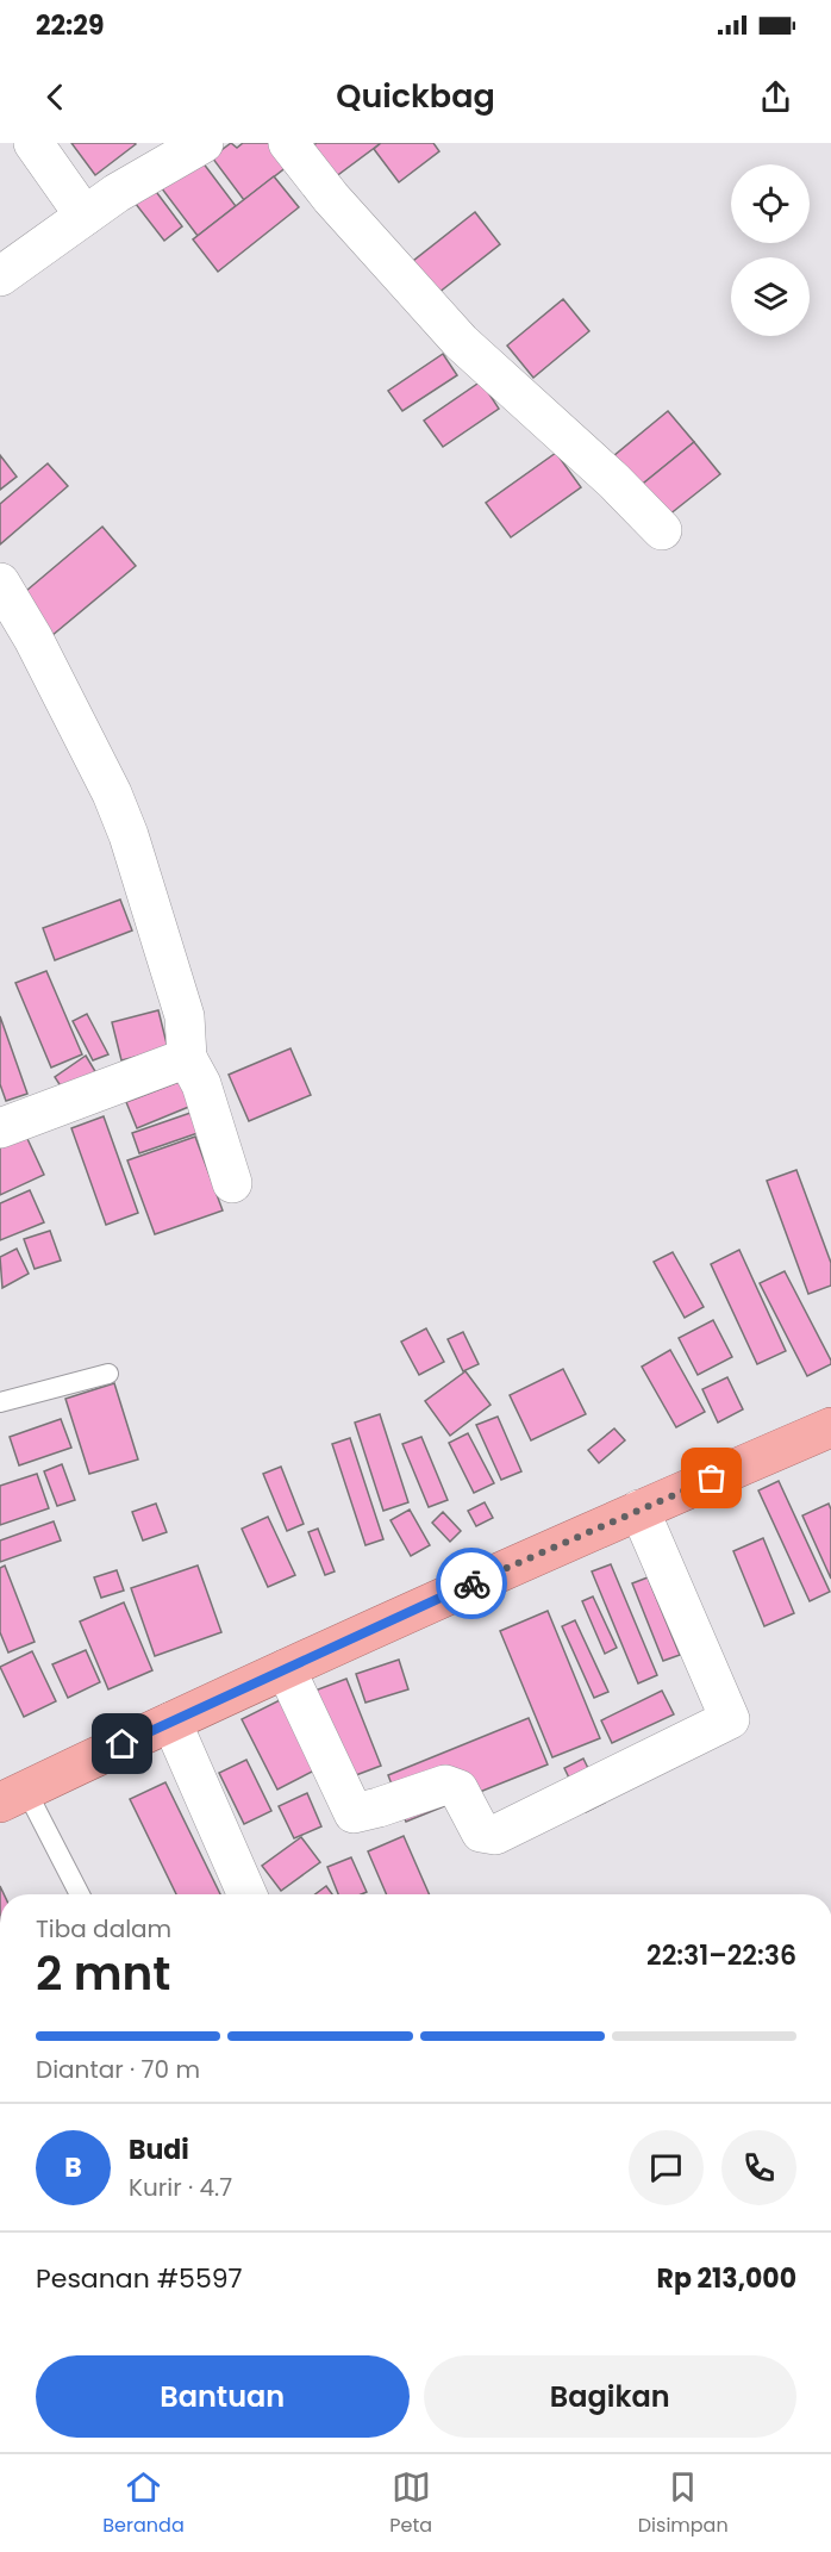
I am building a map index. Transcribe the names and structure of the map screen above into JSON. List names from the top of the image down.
{
  "page": {
    "status": "22:29",
    "header": "Quickbag",
    "heading": ["2 mnt", "Tiba dalam", "22:31–22:36"],
    "panel": [
      "Budi",
      "Kurir · 4.7",
      "Pesanan #5597",
      "Rp 213,000"
    ],
    "bar": "Diantar · 70 m",
    "round": "B",
    "buttons": ["Bantuan", "Bagikan"],
    "tabs": ["Beranda", "Peta", "Disimpan"]
  }
}
